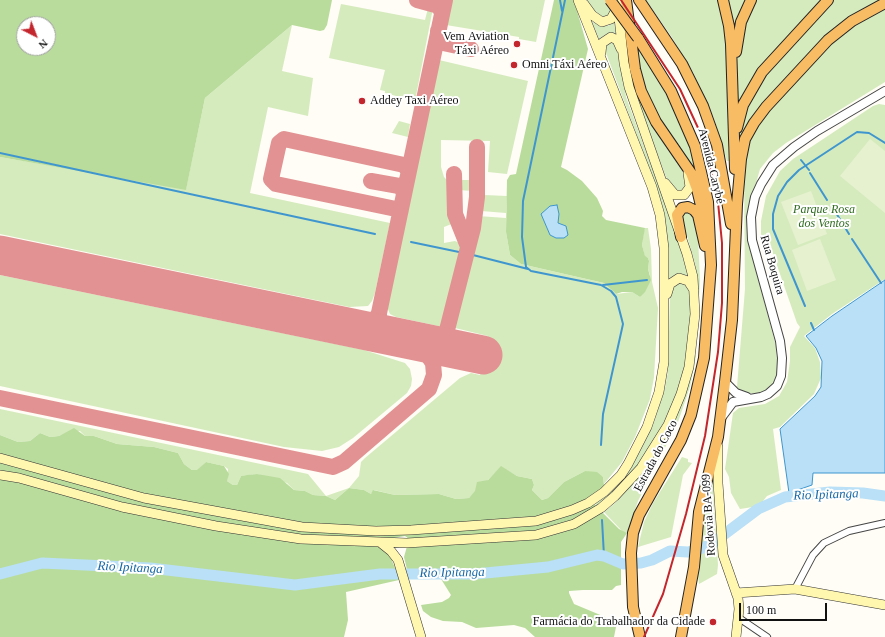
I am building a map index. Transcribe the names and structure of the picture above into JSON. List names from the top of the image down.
{
  "streets": {
    "highway": ["Avenida Carybé", "Estrada do Coco"],
    "main road": ["Rodovia BA-099"],
    "street": ["Rua Boquira"]
  },
  "crossings": [
    ["Avenida Carybé", "Estrada do Coco"]
  ],
  "water": ["Rio Ipitanga"],
  "parks": ["Parque Rosa dos Ventos"],
  "places": [
    "Vem Aviation Táxi Aéreo",
    "Omni Táxi Aéreo",
    "Addey Taxi Aéreo",
    "Farmácia do Trabalhador da Cidade"
  ],
  "scale_bar": "100 m",
  "north": "bottom right"
}
